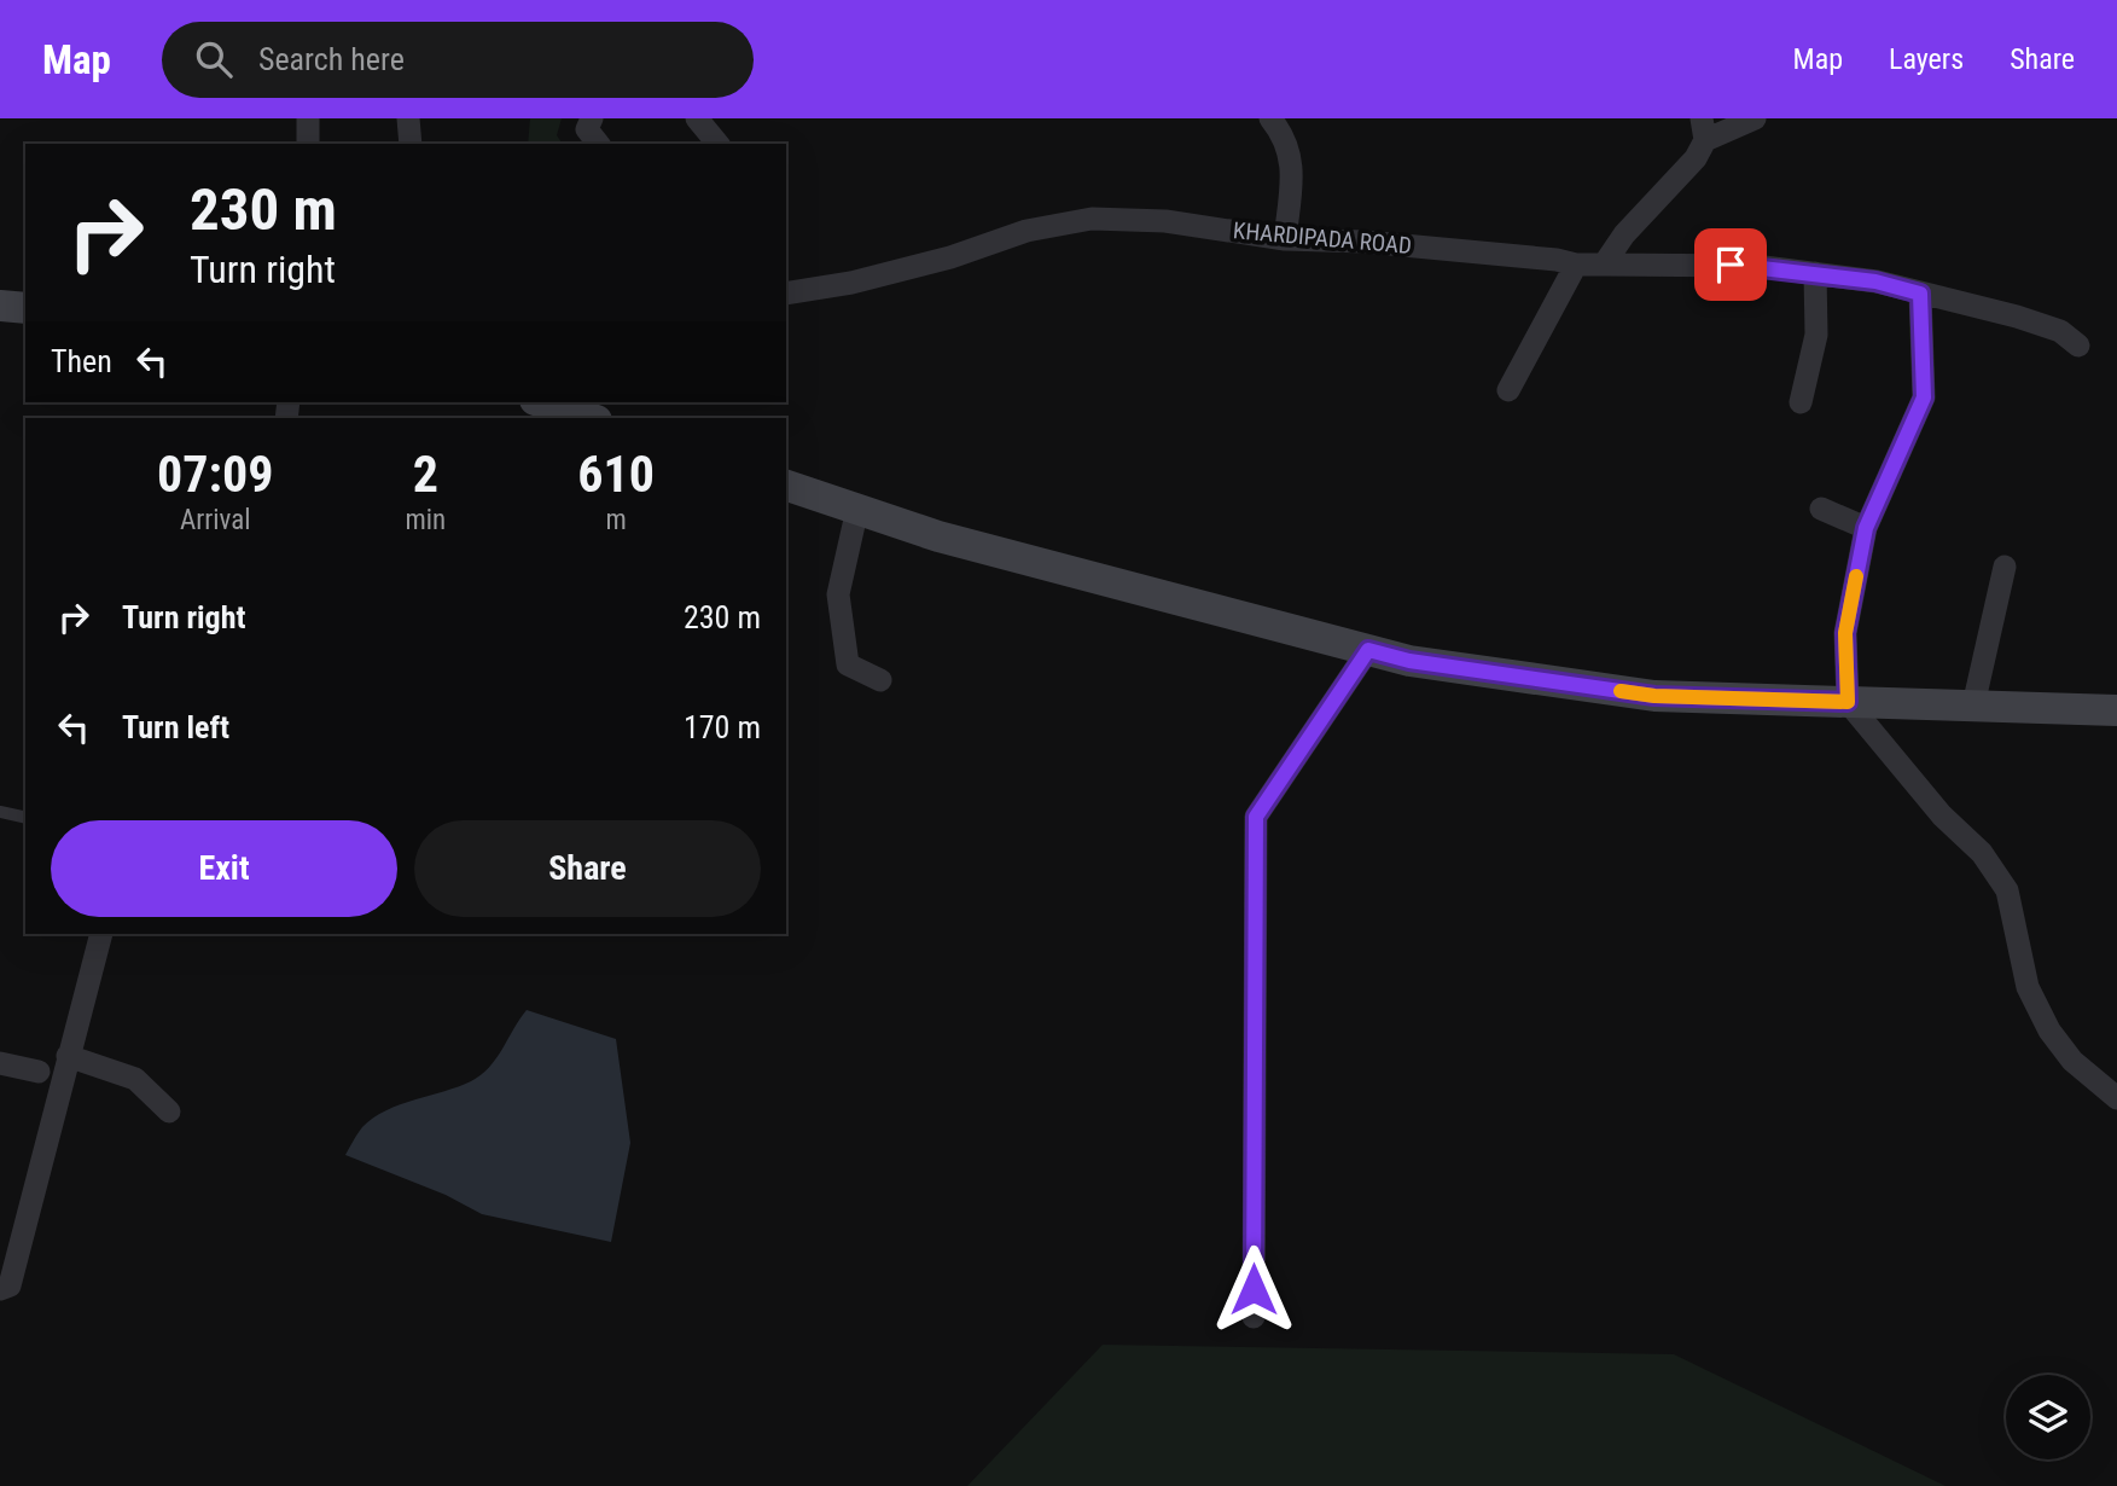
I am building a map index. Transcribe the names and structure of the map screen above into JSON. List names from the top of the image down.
{
  "streets": {
    "street": ["KHARDIPADA ROAD"]
  },
  "page": {
    "header": "Map",
    "search": "Search here",
    "nav": ["Map", "Layers", "Share"],
    "turn": ["230 m", "Turn right"],
    "then": "Then",
    "eta": [
      "07:09",
      "Arrival",
      "2",
      "min",
      "610",
      "m"
    ],
    "list": [
      {
        "name": "Turn right",
        "value": "230 m"
      },
      {
        "name": "Turn left",
        "value": "170 m"
      }
    ],
    "buttons": ["Exit", "Share"]
  }
}
